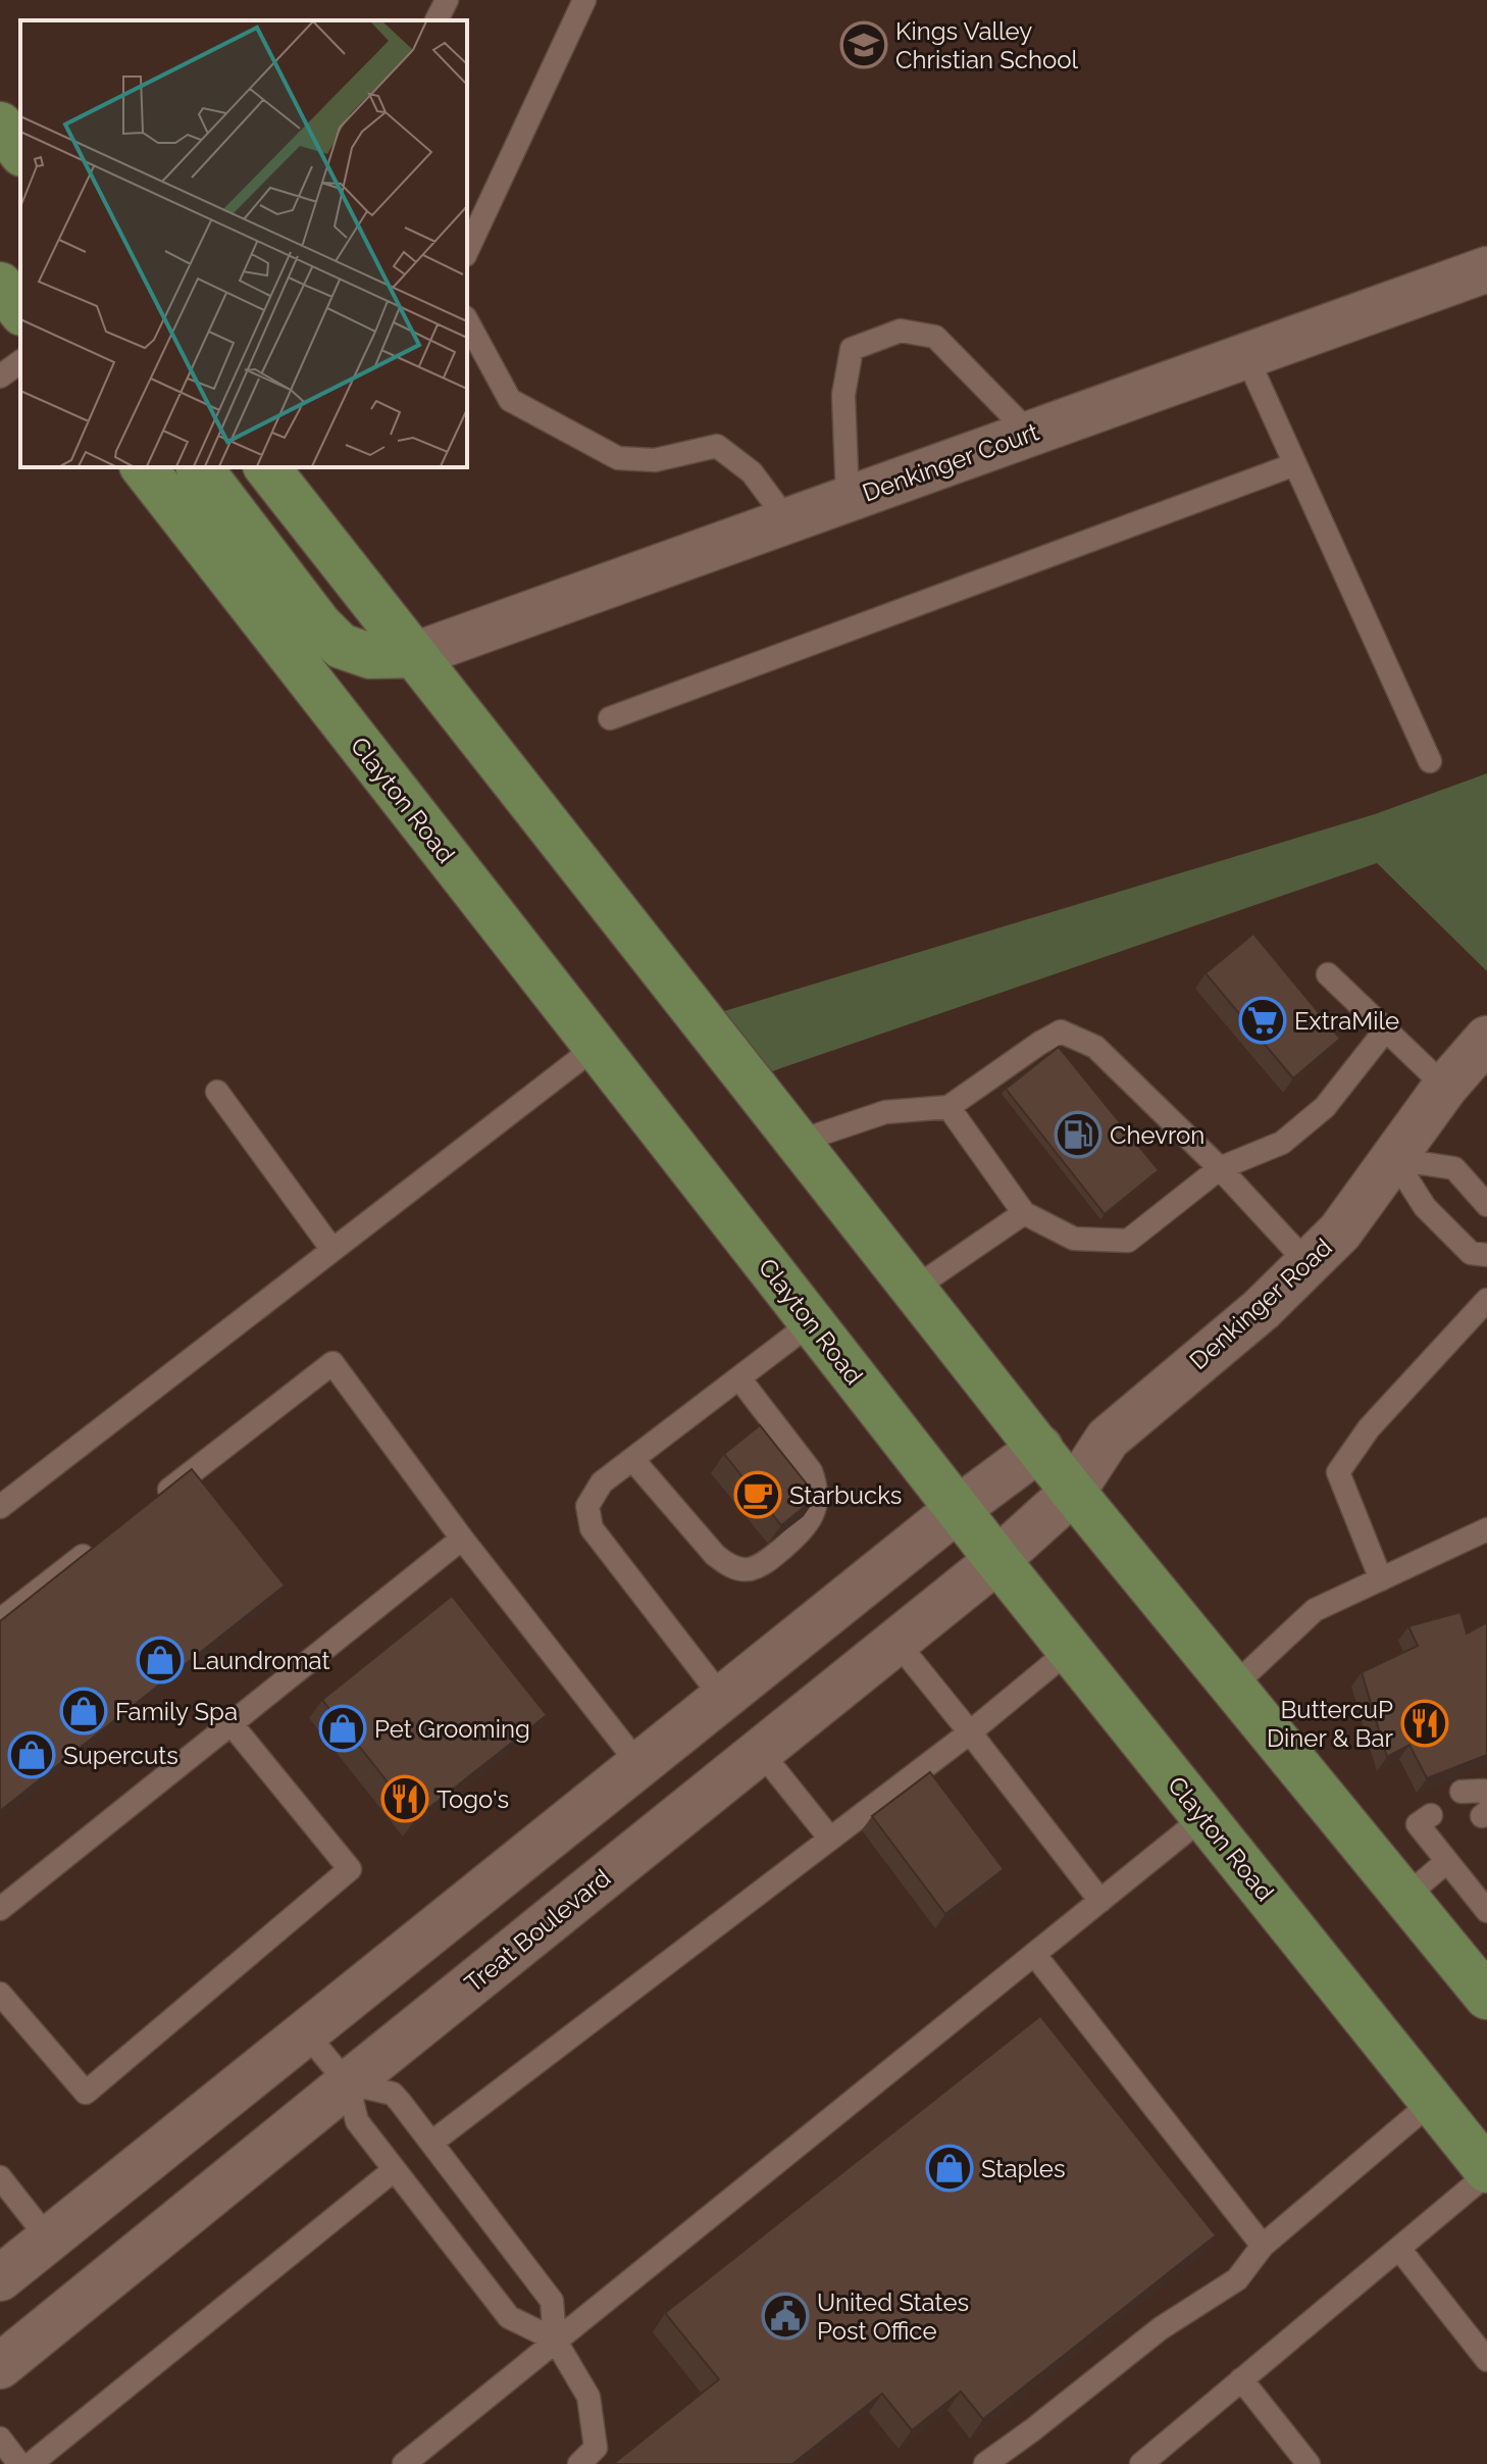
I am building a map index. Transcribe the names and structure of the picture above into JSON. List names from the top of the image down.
{
  "streets": {
    "main road": [
      "Denkinger Court",
      "Clayton Road",
      "Denkinger Road",
      "Treat Boulevard"
    ]
  },
  "crossings": [
    ["Clayton Road", "Treat Boulevard"],
    ["Denkinger Road", "Treat Boulevard"]
  ],
  "places": {
    "school or university": ["Kings Valley Christian School"],
    "supermarket": ["ExtraMile"],
    "fuel station": ["Chevron"],
    "cafe": ["Starbucks"],
    "shop": [
      "Laundromat",
      "Family Spa",
      "Pet Grooming",
      "Supercuts",
      "Staples"
    ],
    "restaurant": ["ButtercuP Diner & Bar", "Togo's"],
    "public building": ["United States Post Office"]
  }
}
